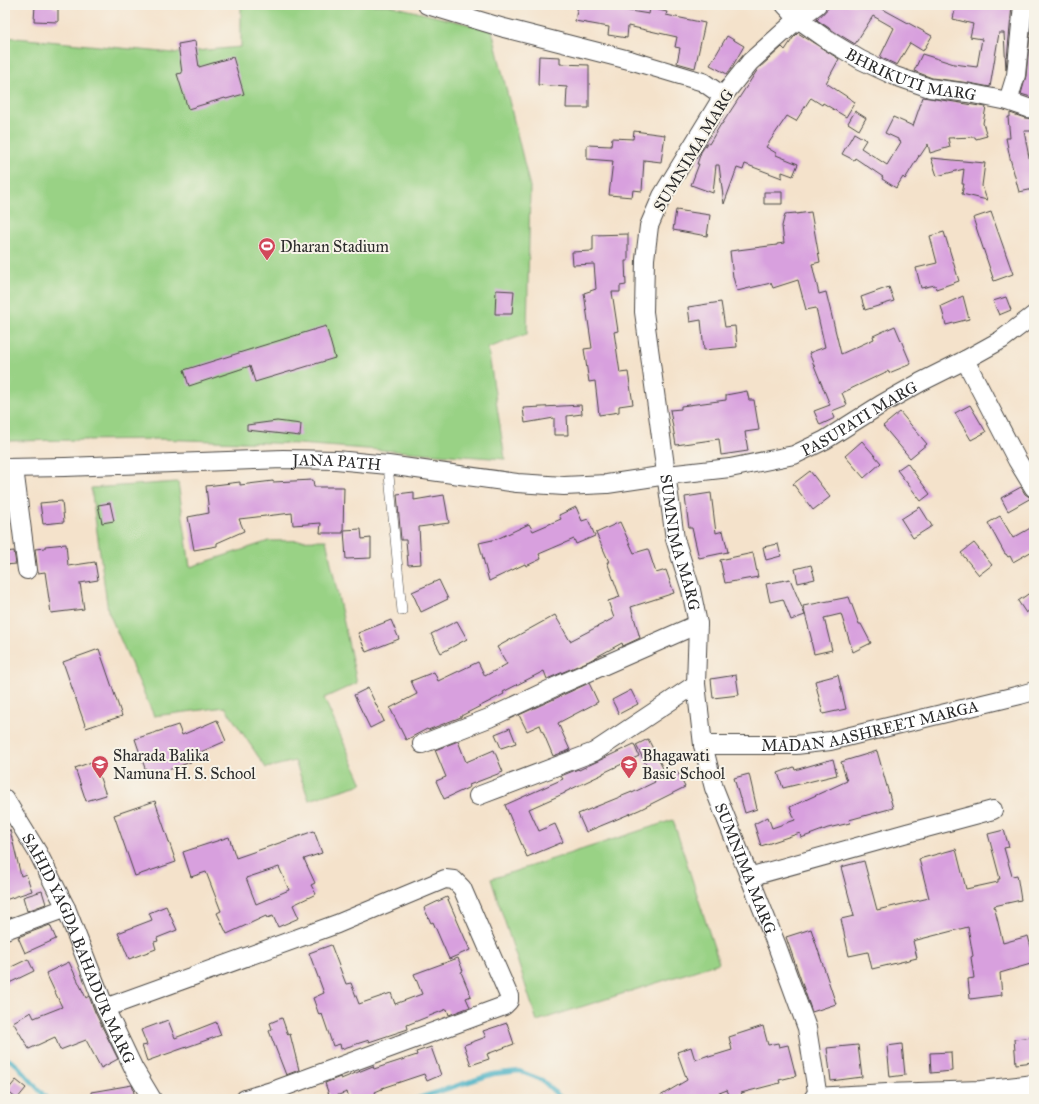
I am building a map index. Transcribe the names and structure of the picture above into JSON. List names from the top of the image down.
{
  "streets": {
    "street": [
      "BHRIKUTI MARG",
      "SUMNIMA MARG",
      "PASUPATI MARG",
      "JANA PATH",
      "MADAN AASHREET MARGA",
      "SAHID YAGDA BAHADUR MARG"
    ]
  },
  "crossings": [
    ["BHRIKUTI MARG", "SUMNIMA MARG"],
    ["SUMNIMA MARG", "PASUPATI MARG"],
    ["SUMNIMA MARG", "JANA PATH"],
    ["SUMNIMA MARG", "MADAN AASHREET MARGA"],
    ["PASUPATI MARG", "JANA PATH"]
  ],
  "places": {
    "sports": ["Dharan Stadium"],
    "school or university": ["Sharada Balika Namuna H. S. School", "Bhagawati Basic School"]
  }
}
